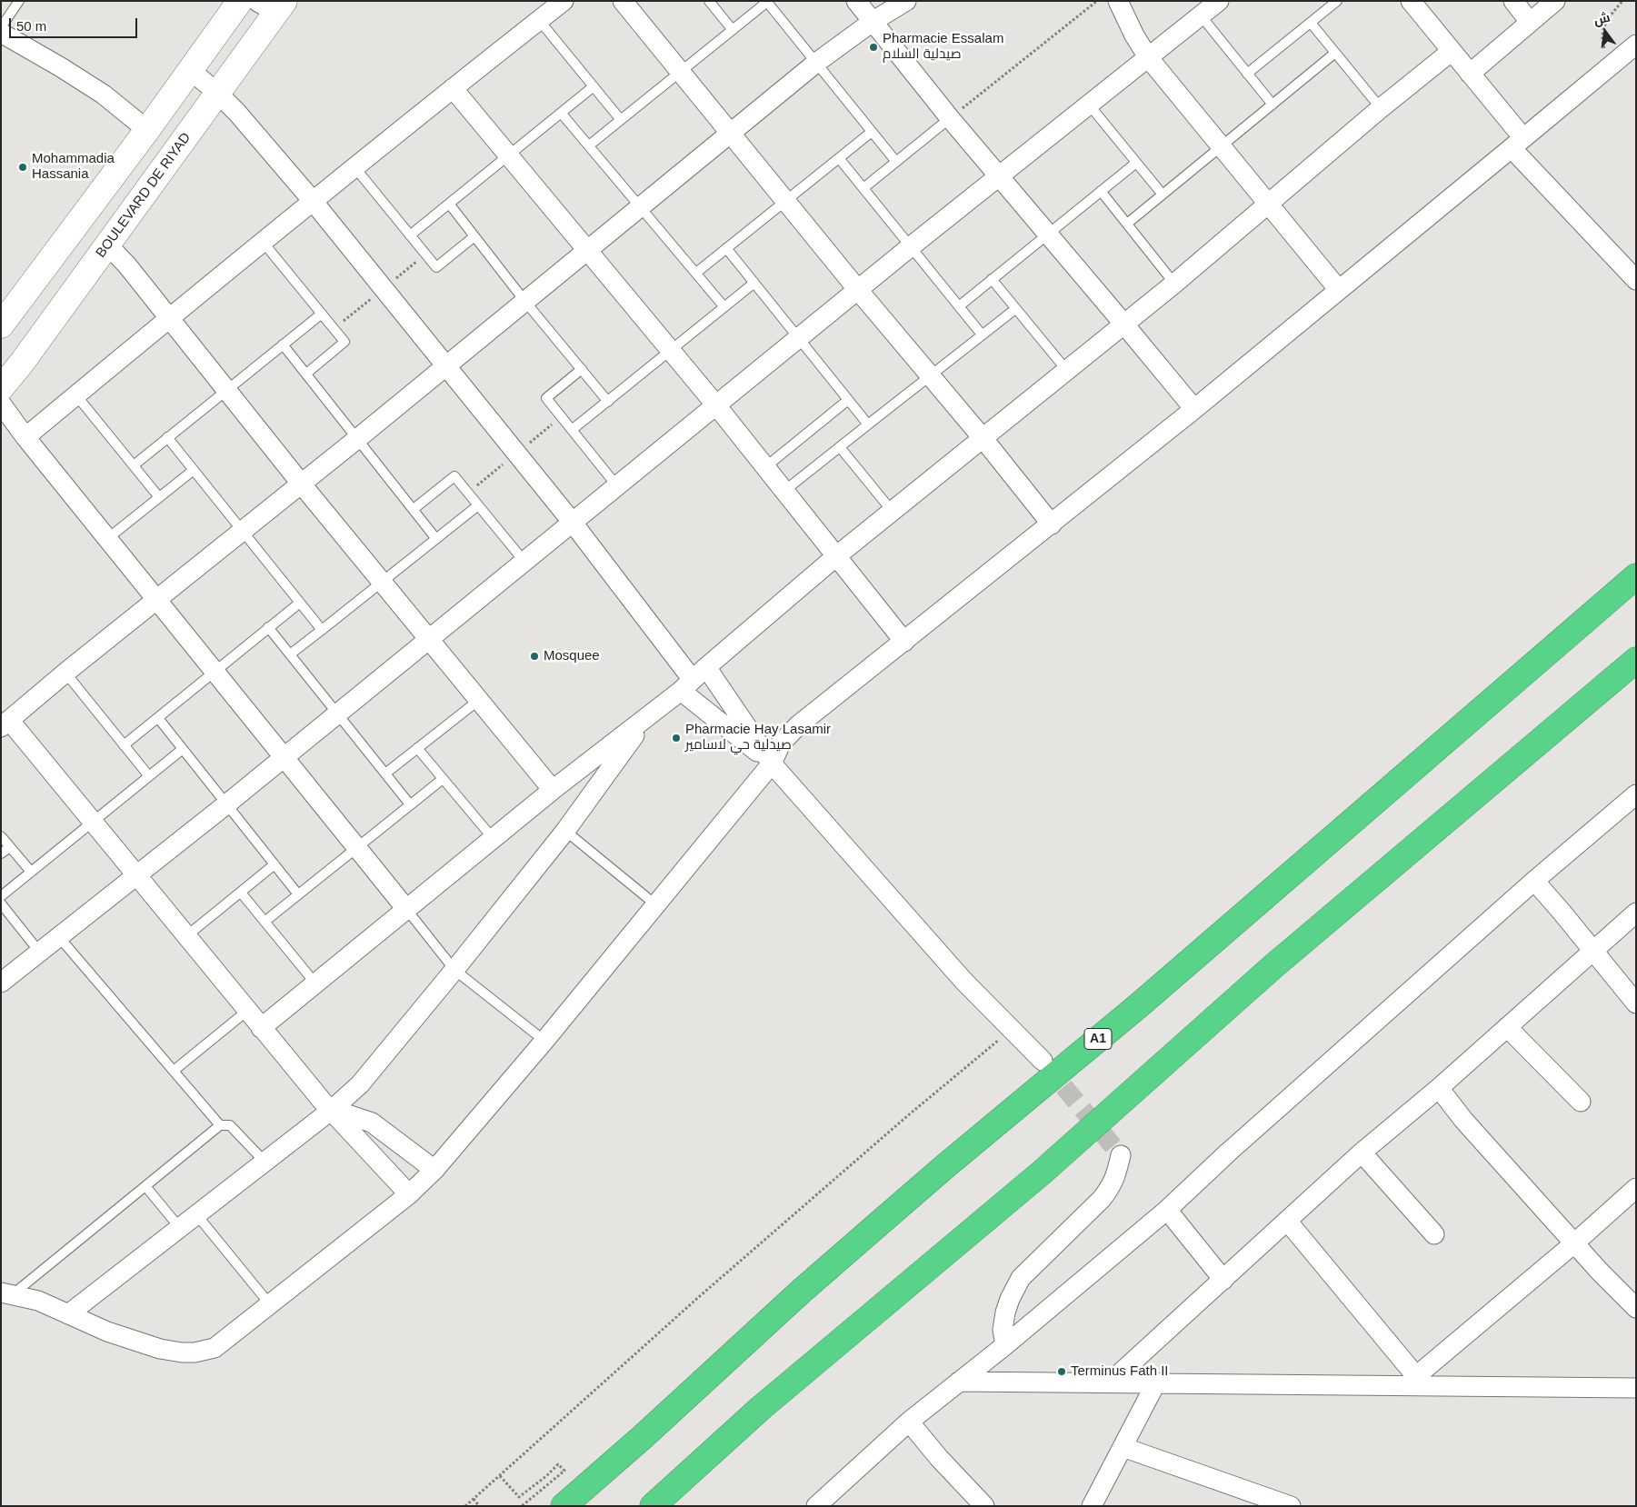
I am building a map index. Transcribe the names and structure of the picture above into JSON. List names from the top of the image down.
{
  "streets": {
    "highway": ["A1"],
    "main road": ["BOULEVARD DE RIYAD"]
  },
  "places": [
    "Pharmacie Essalam صيدلية السلام",
    "Mohammadia Hassania",
    "Mosquee",
    "Pharmacie Hay Lasamir صيدلية حي لاسامير",
    "Terminus Fath II"
  ],
  "scale_bar": "50 m",
  "north": "top"
}
